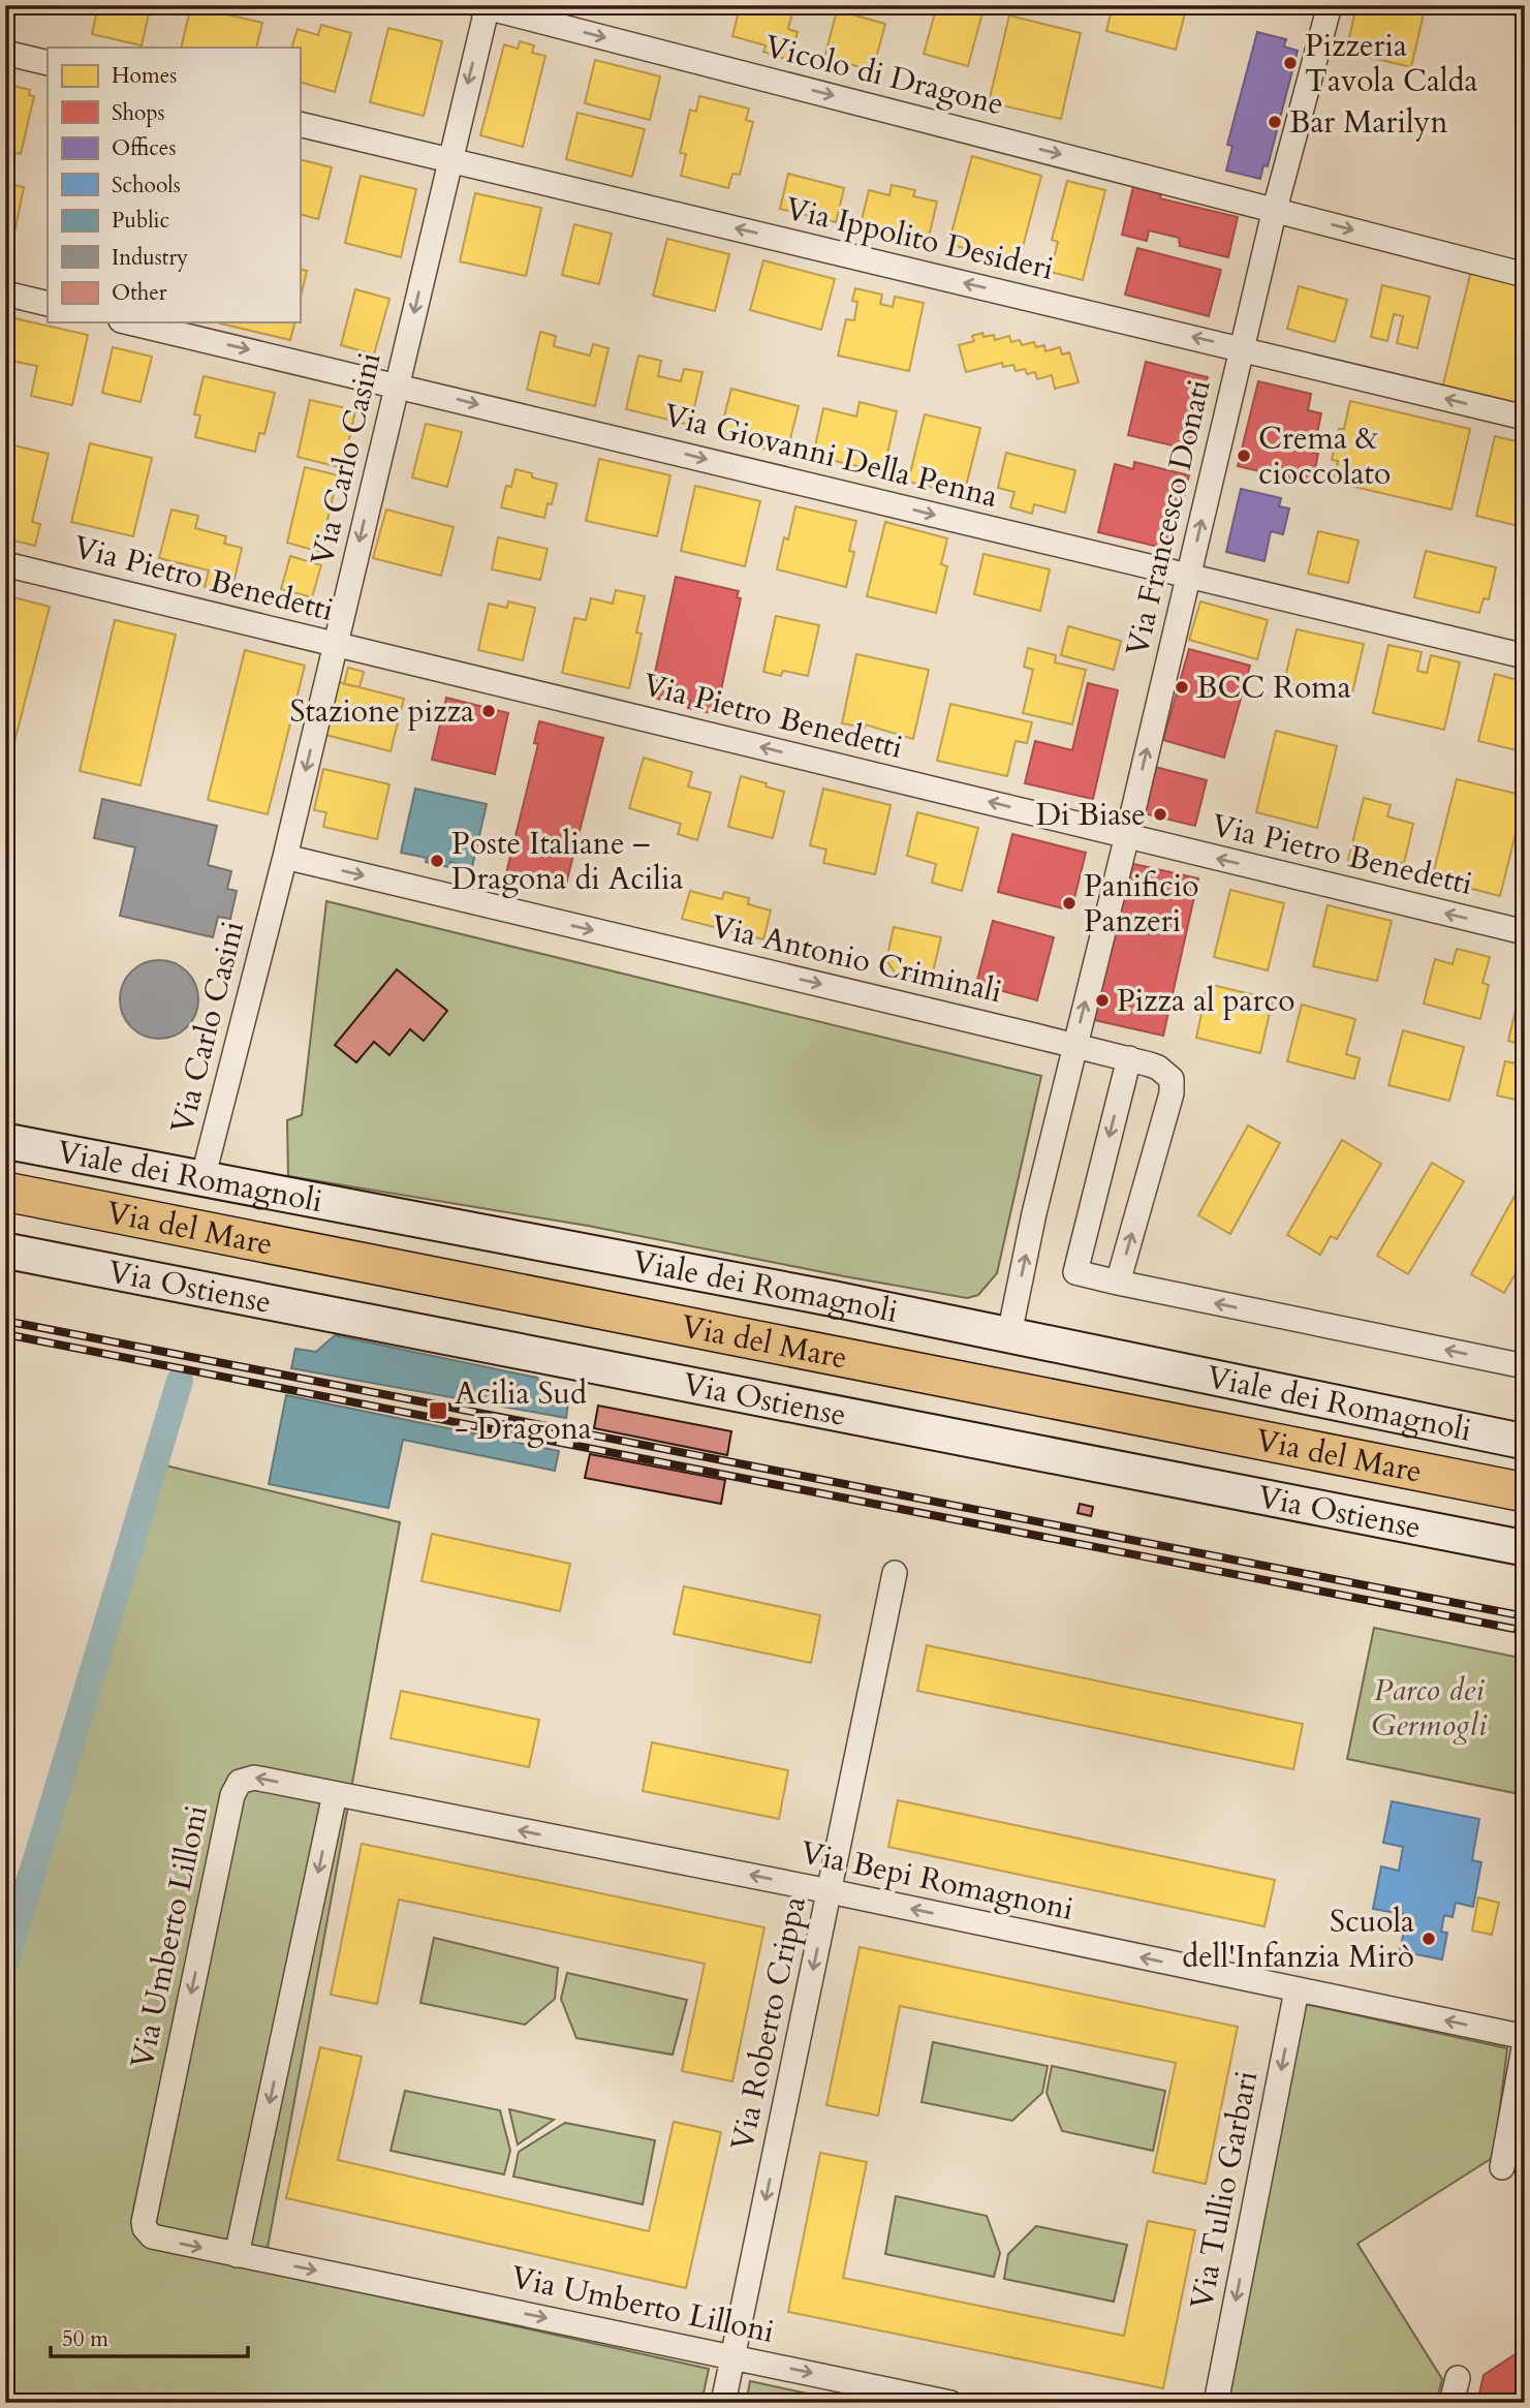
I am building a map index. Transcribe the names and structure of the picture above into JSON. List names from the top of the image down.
{
  "streets": {
    "main road": ["Viale dei Romagnoli", "Via del Mare", "Via Ostiense"],
    "street": [
      "Vicolo di Dragone",
      "Via Ippolito Desideri",
      "Via Giovanni Della Penna",
      "Via Carlo Casini",
      "Via Francesco Donati",
      "Via Pietro Benedetti",
      "Via Antonio Criminali",
      "Via Bepi Romagnoni",
      "Via Umberto Lilloni",
      "Via Roberto Crippa",
      "Via Tullio Garbari"
    ]
  },
  "crossings": [
    ["Vicolo di Dragone", "Via Carlo Casini"],
    ["Vicolo di Dragone", "Via Francesco Donati"],
    ["Via Ippolito Desideri", "Via Carlo Casini"],
    ["Via Ippolito Desideri", "Via Francesco Donati"],
    ["Via Giovanni Della Penna", "Via Carlo Casini"],
    ["Via Giovanni Della Penna", "Via Francesco Donati"],
    ["Via Carlo Casini", "Via Pietro Benedetti"],
    ["Via Carlo Casini", "Via Antonio Criminali"],
    ["Via Carlo Casini", "Viale dei Romagnoli"],
    ["Via Francesco Donati", "Via Pietro Benedetti"],
    ["Via Francesco Donati", "Via Antonio Criminali"],
    ["Via Francesco Donati", "Viale dei Romagnoli"],
    ["Via Bepi Romagnoni", "Via Umberto Lilloni"],
    ["Via Bepi Romagnoni", "Via Roberto Crippa"],
    ["Via Bepi Romagnoni", "Via Tullio Garbari"],
    ["Via Umberto Lilloni", "Via Roberto Crippa"]
  ],
  "one_way": [
    "Vicolo di Dragone",
    "Via Ippolito Desideri",
    "Via Giovanni Della Penna",
    "Via Carlo Casini",
    "Via Francesco Donati",
    "Via Pietro Benedetti",
    "Via Antonio Criminali",
    "Via Bepi Romagnoni",
    "Via Roberto Crippa",
    "Via Tullio Garbari"
  ],
  "parks": ["Parco dei Germogli"],
  "places": {
    "other": [
      "Pizzeria Tavola Calda",
      "Bar Marilyn",
      "Crema & cioccolato",
      "BCC Roma",
      "Stazione pizza",
      "Di Biase",
      "Poste Italiane – Dragona di Acilia",
      "Panificio Panzeri",
      "Pizza al parco",
      "Scuola dell'Infanzia Mirò"
    ],
    "transit": ["Acilia Sud - Dragona"]
  },
  "legend": [
    "Homes",
    "Shops",
    "Offices",
    "Schools",
    "Public",
    "Industry",
    "Other"
  ],
  "scale_bar": "50 m"
}
